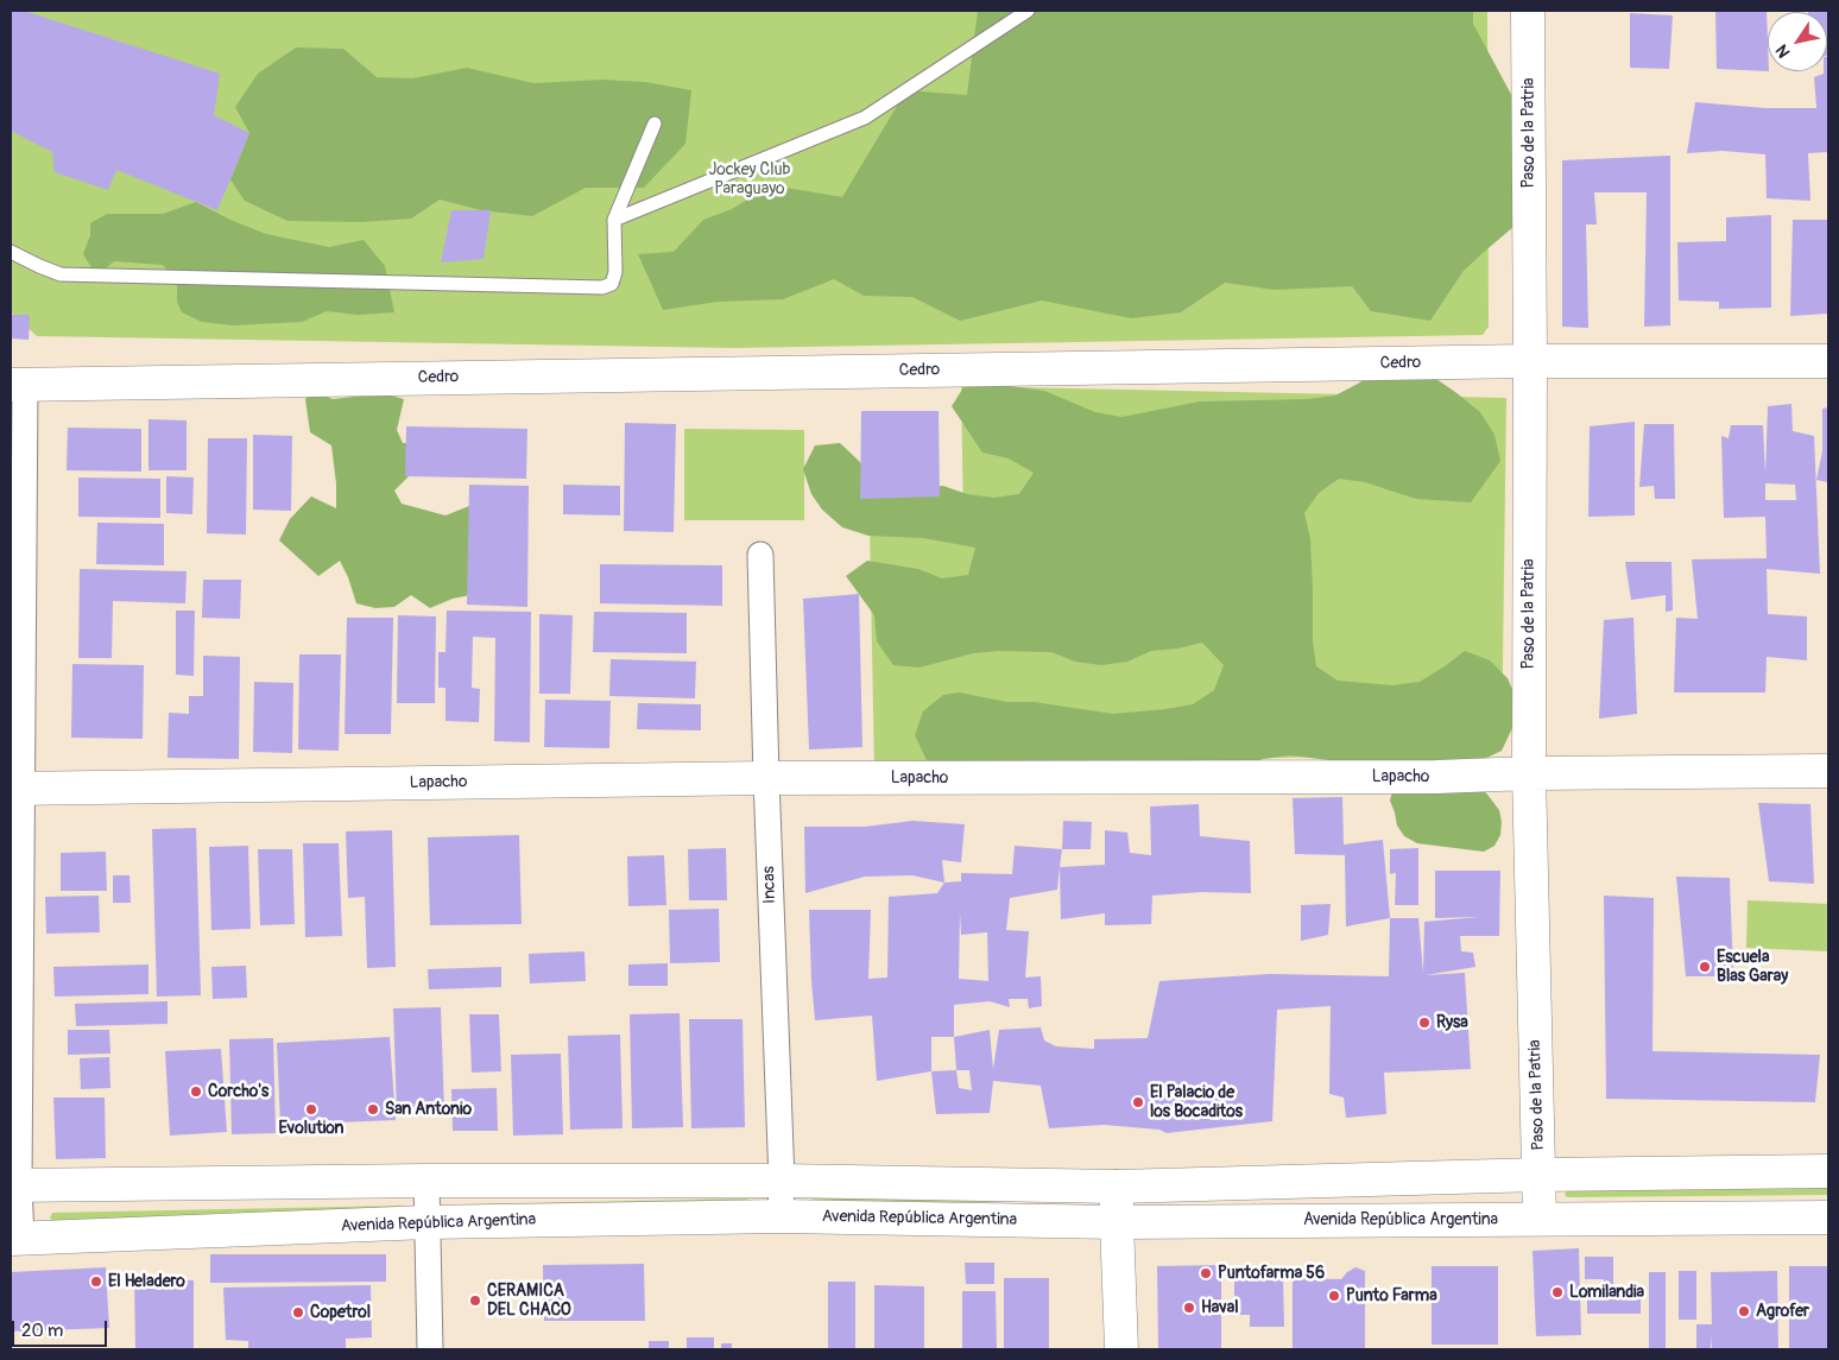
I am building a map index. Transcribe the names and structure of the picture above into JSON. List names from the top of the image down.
{
  "streets": {
    "main road": [
      "Paso de la Patria",
      "Cedro",
      "Lapacho",
      "Avenida República Argentina"
    ],
    "street": ["Incas"]
  },
  "crossings": [
    ["Paso de la Patria", "Cedro"],
    ["Paso de la Patria", "Lapacho"],
    ["Paso de la Patria", "Avenida República Argentina"],
    ["Lapacho", "Incas"],
    ["Incas", "Avenida República Argentina"]
  ],
  "parks": ["Jockey Club Paraguayo"],
  "places": [
    "Escuela Blas Garay",
    "Rysa",
    "Corcho's",
    "El Palacio de los Bocaditos",
    "Evolution",
    "San Antonio",
    "Puntofarma 56",
    "El Heladero",
    "Lomilandia",
    "Punto Farma",
    "CERAMICA DEL CHACO",
    "Haval",
    "Agrofer",
    "Copetrol"
  ],
  "scale_bar": "20 m",
  "north": "bottom left"
}
